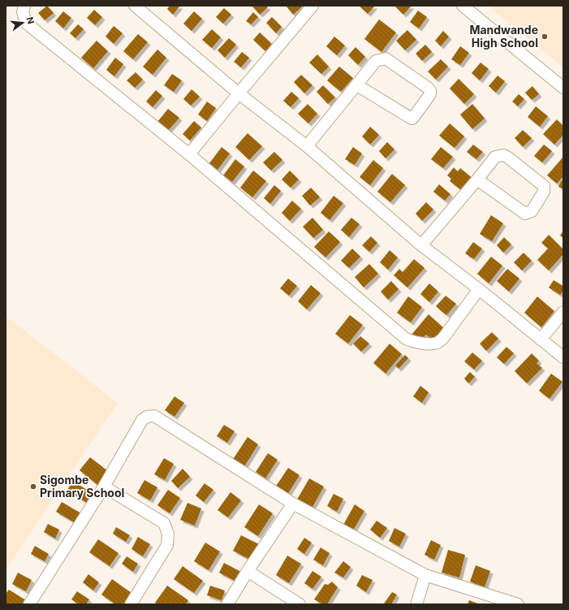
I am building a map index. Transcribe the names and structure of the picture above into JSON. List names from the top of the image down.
{
  "places": ["Mandwande High School", "Sigombe Primary School"],
  "north": "right"
}
